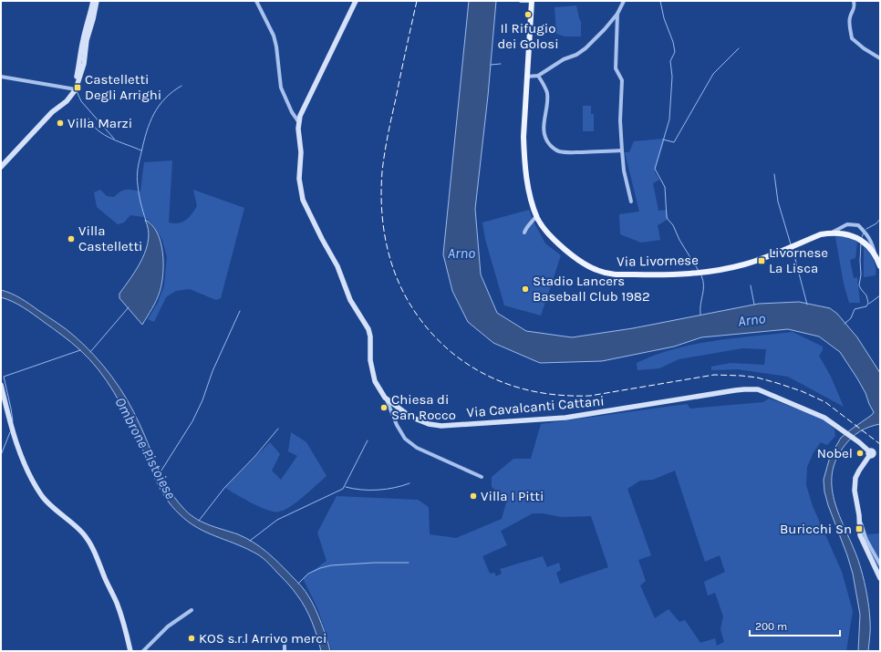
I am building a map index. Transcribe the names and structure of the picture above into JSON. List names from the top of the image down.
{
  "streets": {
    "main road": ["Via Livornese"],
    "street": ["Via Cavalcanti Cattani"]
  },
  "water": ["Arno", "Ombrone Pistoiese"],
  "places": {
    "other": [
      "Il Rifugio dei Golosi",
      "Villa Marzi",
      "Villa Castelletti",
      "Stadio Lancers Baseball Club 1982",
      "Chiesa di San Rocco",
      "Nobel",
      "Villa I Pitti",
      "KOS s.r.l Arrivo merci"
    ],
    "transit": ["Castelletti Degli Arrighi", "Livornese La Lisca", "Buricchi Sn"]
  },
  "scale_bar": "200 m"
}
